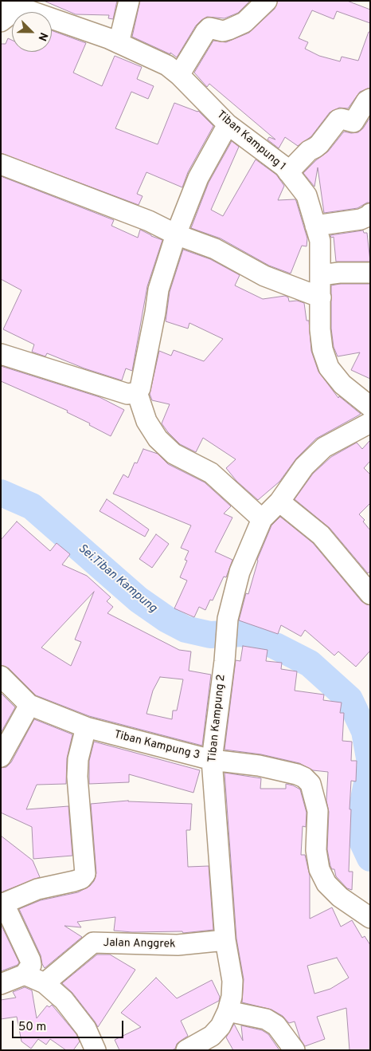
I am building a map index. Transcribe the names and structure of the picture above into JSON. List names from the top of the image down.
{
  "streets": {
    "street": [
      "Tiban Kampung 1",
      "Tiban Kampung 2",
      "Tiban Kampung 3",
      "Jalan Anggrek"
    ]
  },
  "crossings": [
    ["Tiban Kampung 2", "Tiban Kampung 3"],
    ["Tiban Kampung 2", "Jalan Anggrek"]
  ],
  "water": ["Sei.Tiban Kampung"],
  "scale_bar": "50 m",
  "north": "bottom right"
}
